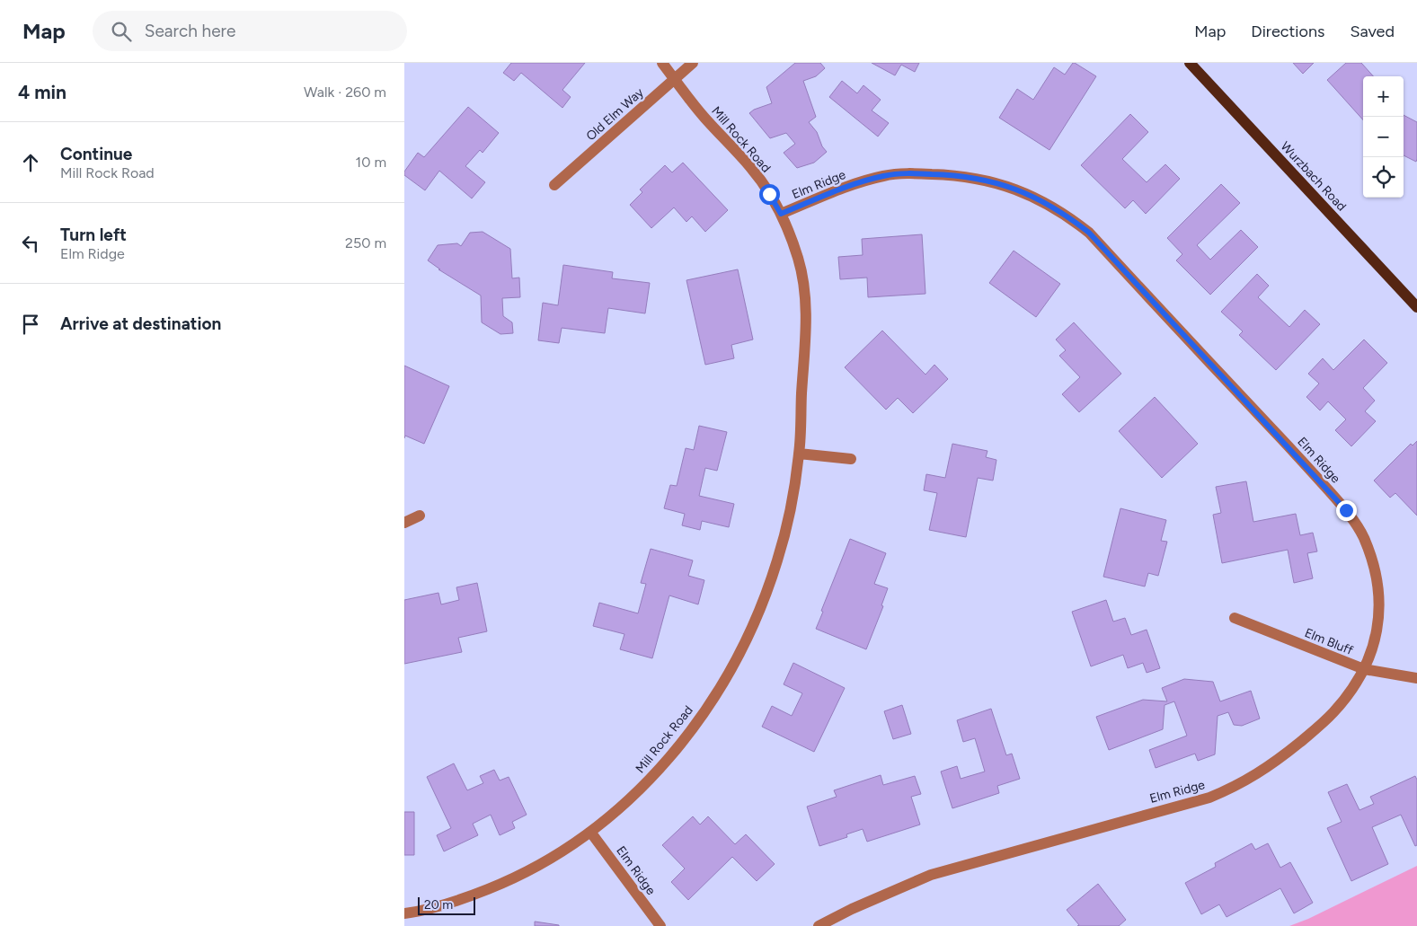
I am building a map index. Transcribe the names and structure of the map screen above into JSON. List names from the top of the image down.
{
  "streets": {
    "main road": ["Wurzbach Road"],
    "street": [
      "Old Elm Way",
      "Mill Rock Road",
      "Elm Ridge",
      "Elm Bluff"
    ]
  },
  "crossings": [
    ["Old Elm Way", "Mill Rock Road"],
    ["Mill Rock Road", "Elm Ridge"],
    ["Elm Ridge", "Elm Bluff"]
  ],
  "scale_bar": "20 m",
  "page": {
    "header": "Map",
    "search": "Search here",
    "nav": ["Map", "Directions", "Saved"],
    "heading": ["4 min", "Walk · 260 m"],
    "map_buttons": ["+", "−"],
    "list": [
      ["Continue", "Mill Rock Road", "10 m"],
      ["Turn left", "Elm Ridge", "250 m"],
      "Arrive at destination"
    ],
    "scale": "20 m"
  }
}
